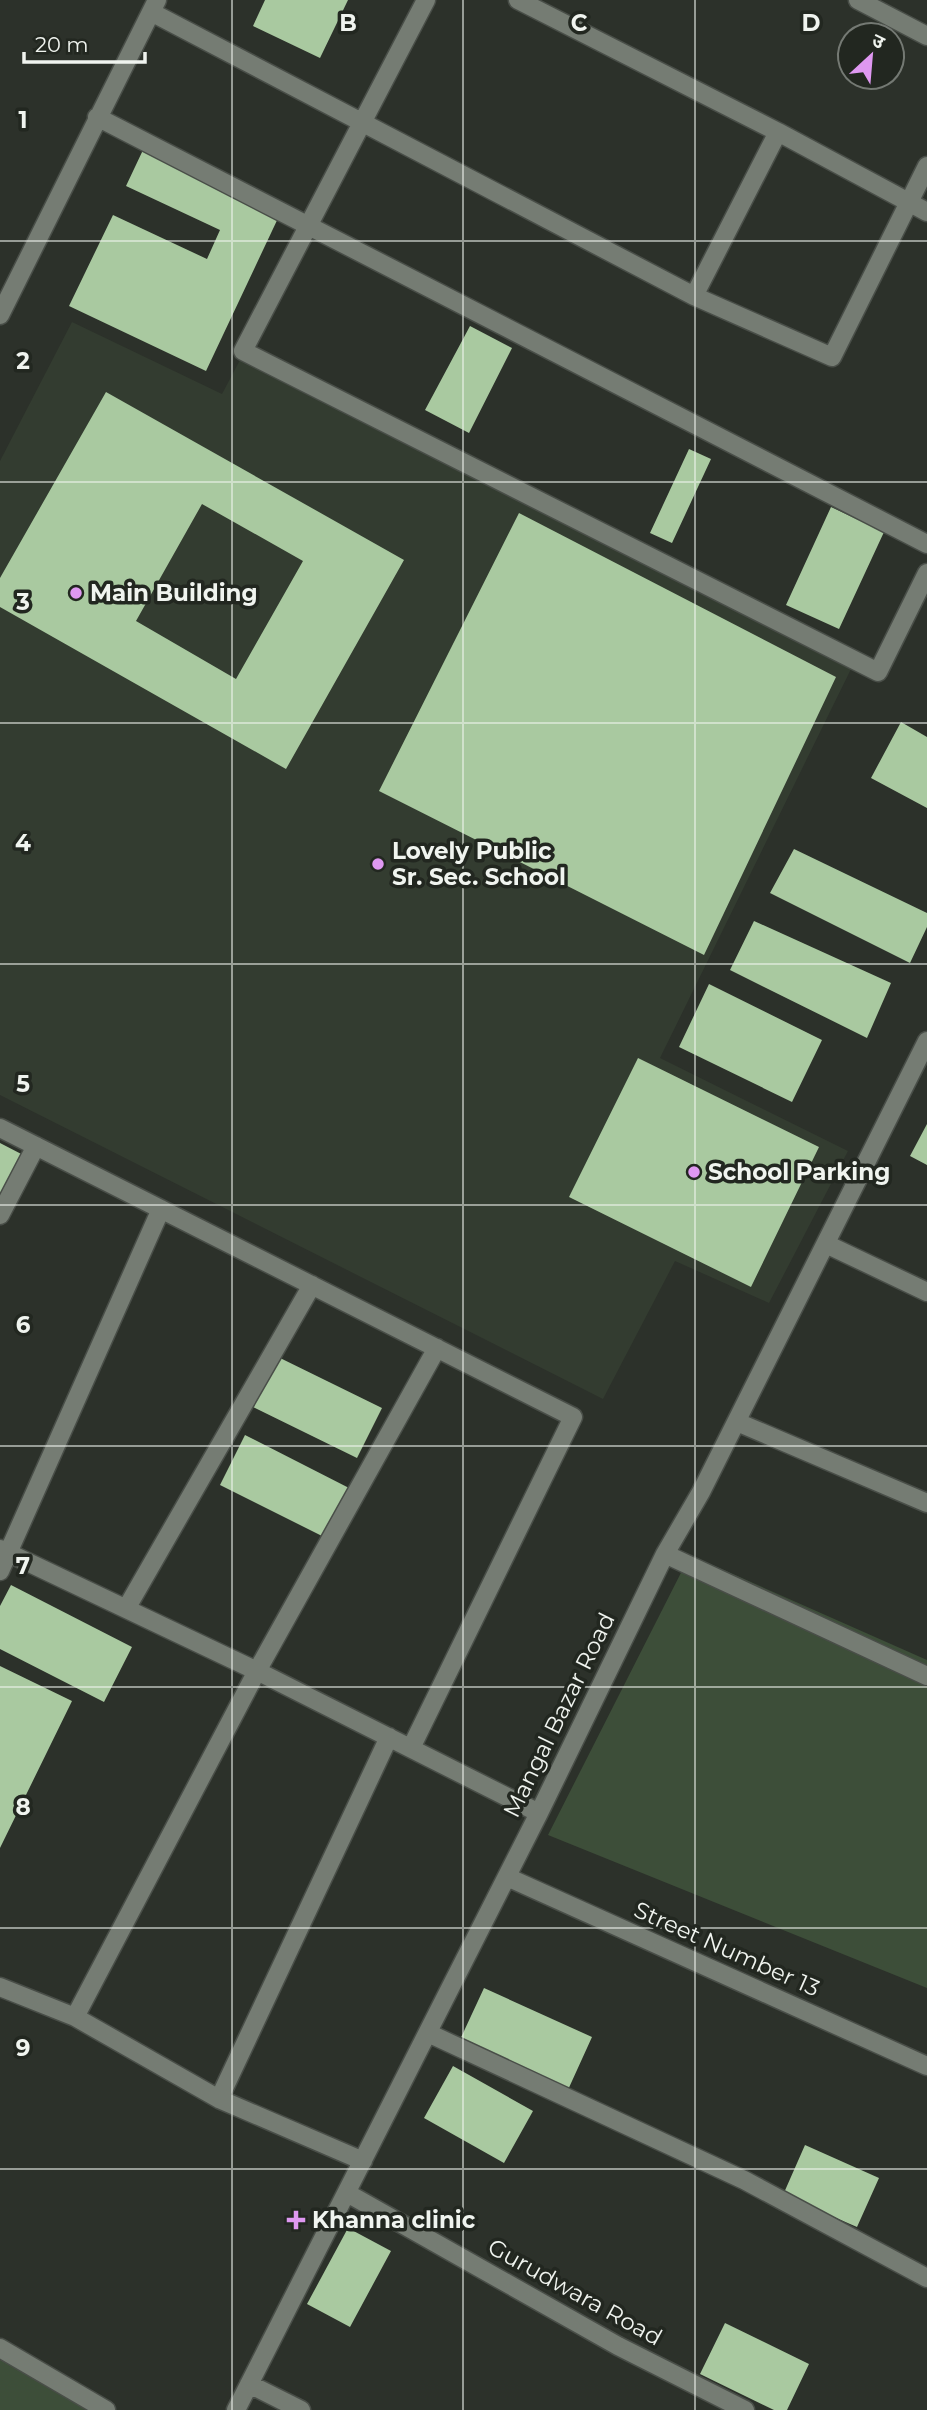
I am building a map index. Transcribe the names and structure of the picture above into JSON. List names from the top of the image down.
{
  "streets": {
    "street": ["Mangal Bazar Road", "Street Number 13", "Gurudwara Road"]
  },
  "crossings": [
    ["Mangal Bazar Road", "Street Number 13"],
    ["Mangal Bazar Road", "Gurudwara Road"]
  ],
  "places": {
    "other": ["Main Building", "Lovely Public Sr. Sec. School", "School Parking"],
    "health": ["Khanna clinic"]
  },
  "scale_bar": "20 m",
  "north": "top right",
  "grid": {
    "columns": ["B", "C", "D"],
    "rows": [
      "1",
      "2",
      "3",
      "4",
      "5",
      "6",
      "7",
      "8",
      "9"
    ]
  }
}
